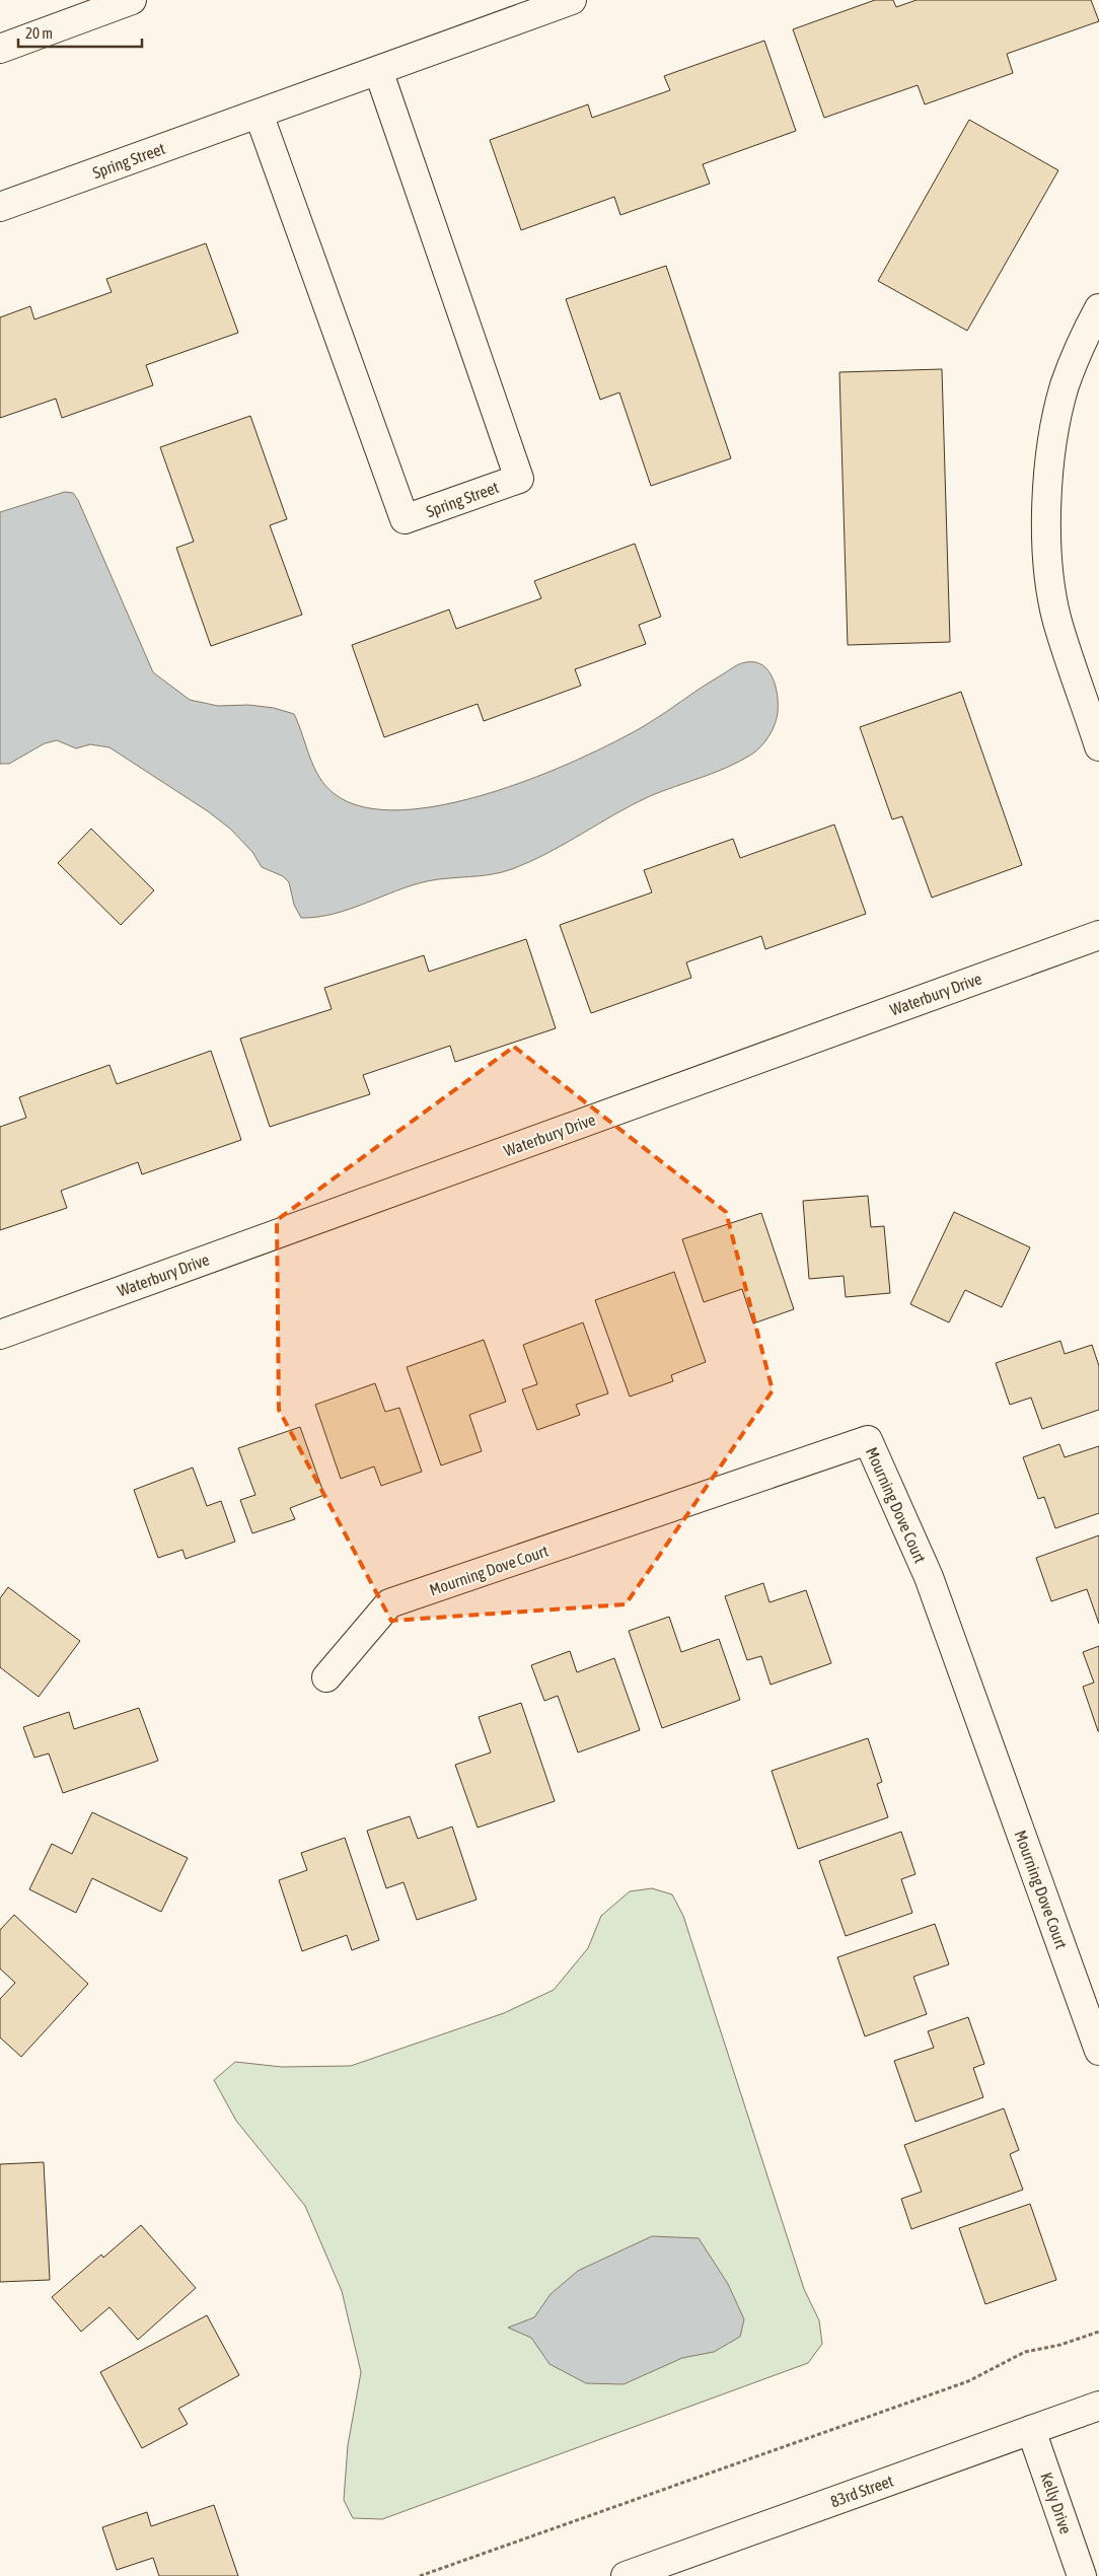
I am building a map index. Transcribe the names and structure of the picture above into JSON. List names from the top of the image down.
{
  "streets": {
    "street": [
      "Spring Street",
      "Waterbury Drive",
      "Mourning Dove Court",
      "83rd Street",
      "Kelly Drive"
    ]
  },
  "crossings": [
    ["83rd Street", "Kelly Drive"]
  ],
  "scale_bar": "20 m"
}
